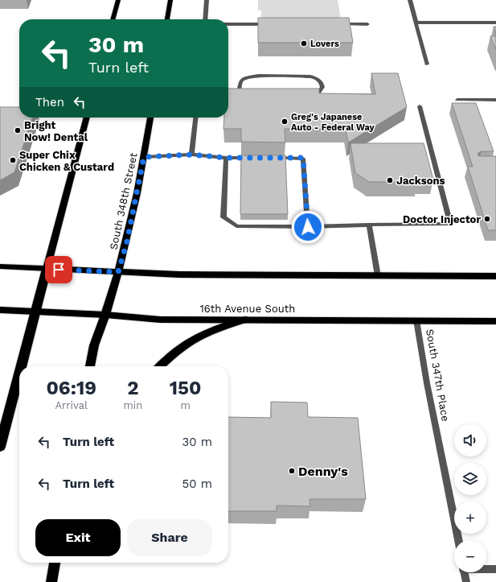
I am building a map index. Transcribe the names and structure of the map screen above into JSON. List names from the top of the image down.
{
  "streets": {
    "highway": ["South 348th Street"],
    "main road": ["16th Avenue South"],
    "street": ["South 347th Place"]
  },
  "crossings": [
    ["South 348th Street", "16th Avenue South"],
    ["16th Avenue South", "South 347th Place"]
  ],
  "places": [
    "Lovers",
    "Greg's Japanese Auto - Federal Way",
    "Bright Now! Dental",
    "Super Chix Chicken & Custard",
    "Jacksons",
    "Doctor Injector",
    "Denny's"
  ],
  "page": {
    "turn": ["30 m", "Turn left"],
    "then": "Then",
    "eta": [
      "06:19",
      "Arrival",
      "2",
      "min",
      "150",
      "m"
    ],
    "list": [
      {
        "name": "Turn left",
        "value": "30 m"
      },
      {
        "name": "Turn left",
        "value": "50 m"
      }
    ],
    "map_buttons": ["+", "−"],
    "buttons": ["Exit", "Share"]
  }
}
